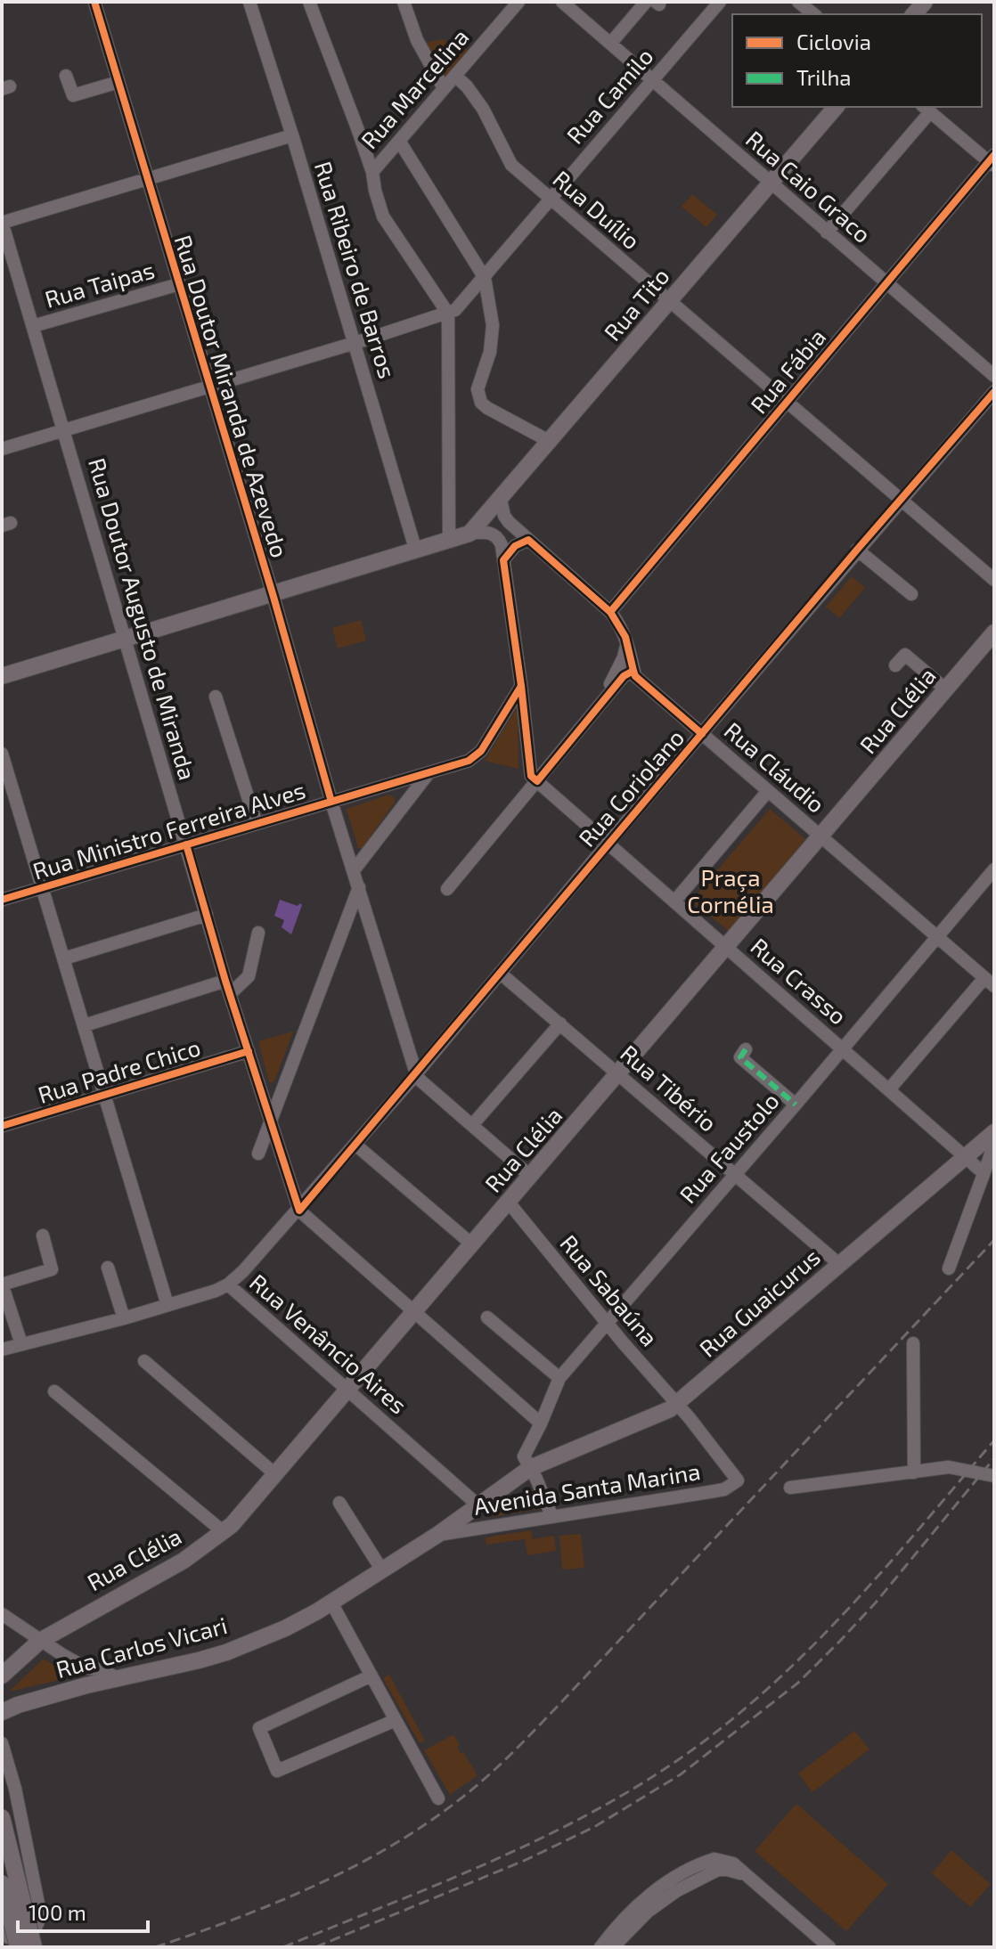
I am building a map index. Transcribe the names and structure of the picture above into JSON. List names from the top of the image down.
{
  "streets": {
    "main road": [
      "Rua Tito",
      "Rua Clélia",
      "Rua Guaicurus",
      "Rua Carlos Vicari"
    ],
    "street": [
      "Rua Marcelina",
      "Rua Camilo",
      "Rua Caio Graco",
      "Rua Duílio",
      "Rua Ribeiro de Barros",
      "Rua Taipas",
      "Rua Fábia",
      "Rua Doutor Miranda de Azevedo",
      "Rua Doutor Augusto de Miranda",
      "Rua Cláudio",
      "Rua Coriolano",
      "Rua Ministro Ferreira Alves",
      "Rua Crasso",
      "Rua Padre Chico",
      "Rua Tibério",
      "Rua Faustolo",
      "Rua Sabaúna",
      "Rua Venâncio Aires",
      "Avenida Santa Marina"
    ]
  },
  "crossings": [
    ["Rua Marcelina", "Rua Duílio"],
    ["Rua Camilo", "Rua Caio Graco"],
    ["Rua Camilo", "Rua Duílio"],
    ["Rua Caio Graco", "Rua Tito"],
    ["Rua Caio Graco", "Rua Fábia"],
    ["Rua Duílio", "Rua Tito"],
    ["Rua Duílio", "Rua Fábia"],
    ["Rua Duílio", "Rua Coriolano"],
    ["Rua Taipas", "Rua Doutor Miranda de Azevedo"],
    ["Rua Taipas", "Rua Doutor Augusto de Miranda"],
    ["Rua Doutor Miranda de Azevedo", "Rua Clélia"],
    ["Rua Doutor Miranda de Azevedo", "Rua Coriolano"],
    ["Rua Doutor Miranda de Azevedo", "Rua Ministro Ferreira Alves"],
    ["Rua Doutor Augusto de Miranda", "Rua Clélia"],
    ["Rua Doutor Augusto de Miranda", "Rua Coriolano"],
    ["Rua Doutor Augusto de Miranda", "Rua Ministro Ferreira Alves"],
    ["Rua Doutor Augusto de Miranda", "Rua Padre Chico"],
    ["Rua Doutor Augusto de Miranda", "Rua Faustolo"],
    ["Rua Clélia", "Rua Cláudio"],
    ["Rua Clélia", "Rua Crasso"],
    ["Rua Clélia", "Rua Tibério"],
    ["Rua Clélia", "Rua Sabaúna"],
    ["Rua Clélia", "Rua Venâncio Aires"],
    ["Rua Cláudio", "Rua Coriolano"],
    ["Rua Cláudio", "Rua Faustolo"],
    ["Rua Coriolano", "Rua Crasso"],
    ["Rua Coriolano", "Rua Tibério"],
    ["Rua Coriolano", "Rua Venâncio Aires"],
    ["Rua Crasso", "Rua Faustolo"],
    ["Rua Crasso", "Rua Guaicurus"],
    ["Rua Tibério", "Rua Faustolo"],
    ["Rua Tibério", "Rua Guaicurus"],
    ["Rua Faustolo", "Rua Sabaúna"],
    ["Rua Faustolo", "Rua Guaicurus"],
    ["Rua Sabaúna", "Rua Guaicurus"],
    ["Rua Sabaúna", "Avenida Santa Marina"],
    ["Rua Guaicurus", "Rua Venâncio Aires"],
    ["Rua Guaicurus", "Rua Carlos Vicari"],
    ["Rua Venâncio Aires", "Rua Carlos Vicari"],
    ["Avenida Santa Marina", "Rua Carlos Vicari"]
  ],
  "parks": ["Praça Cornélia"],
  "legend": ["Ciclovia", "Trilha"],
  "scale_bar": "100 m"
}
